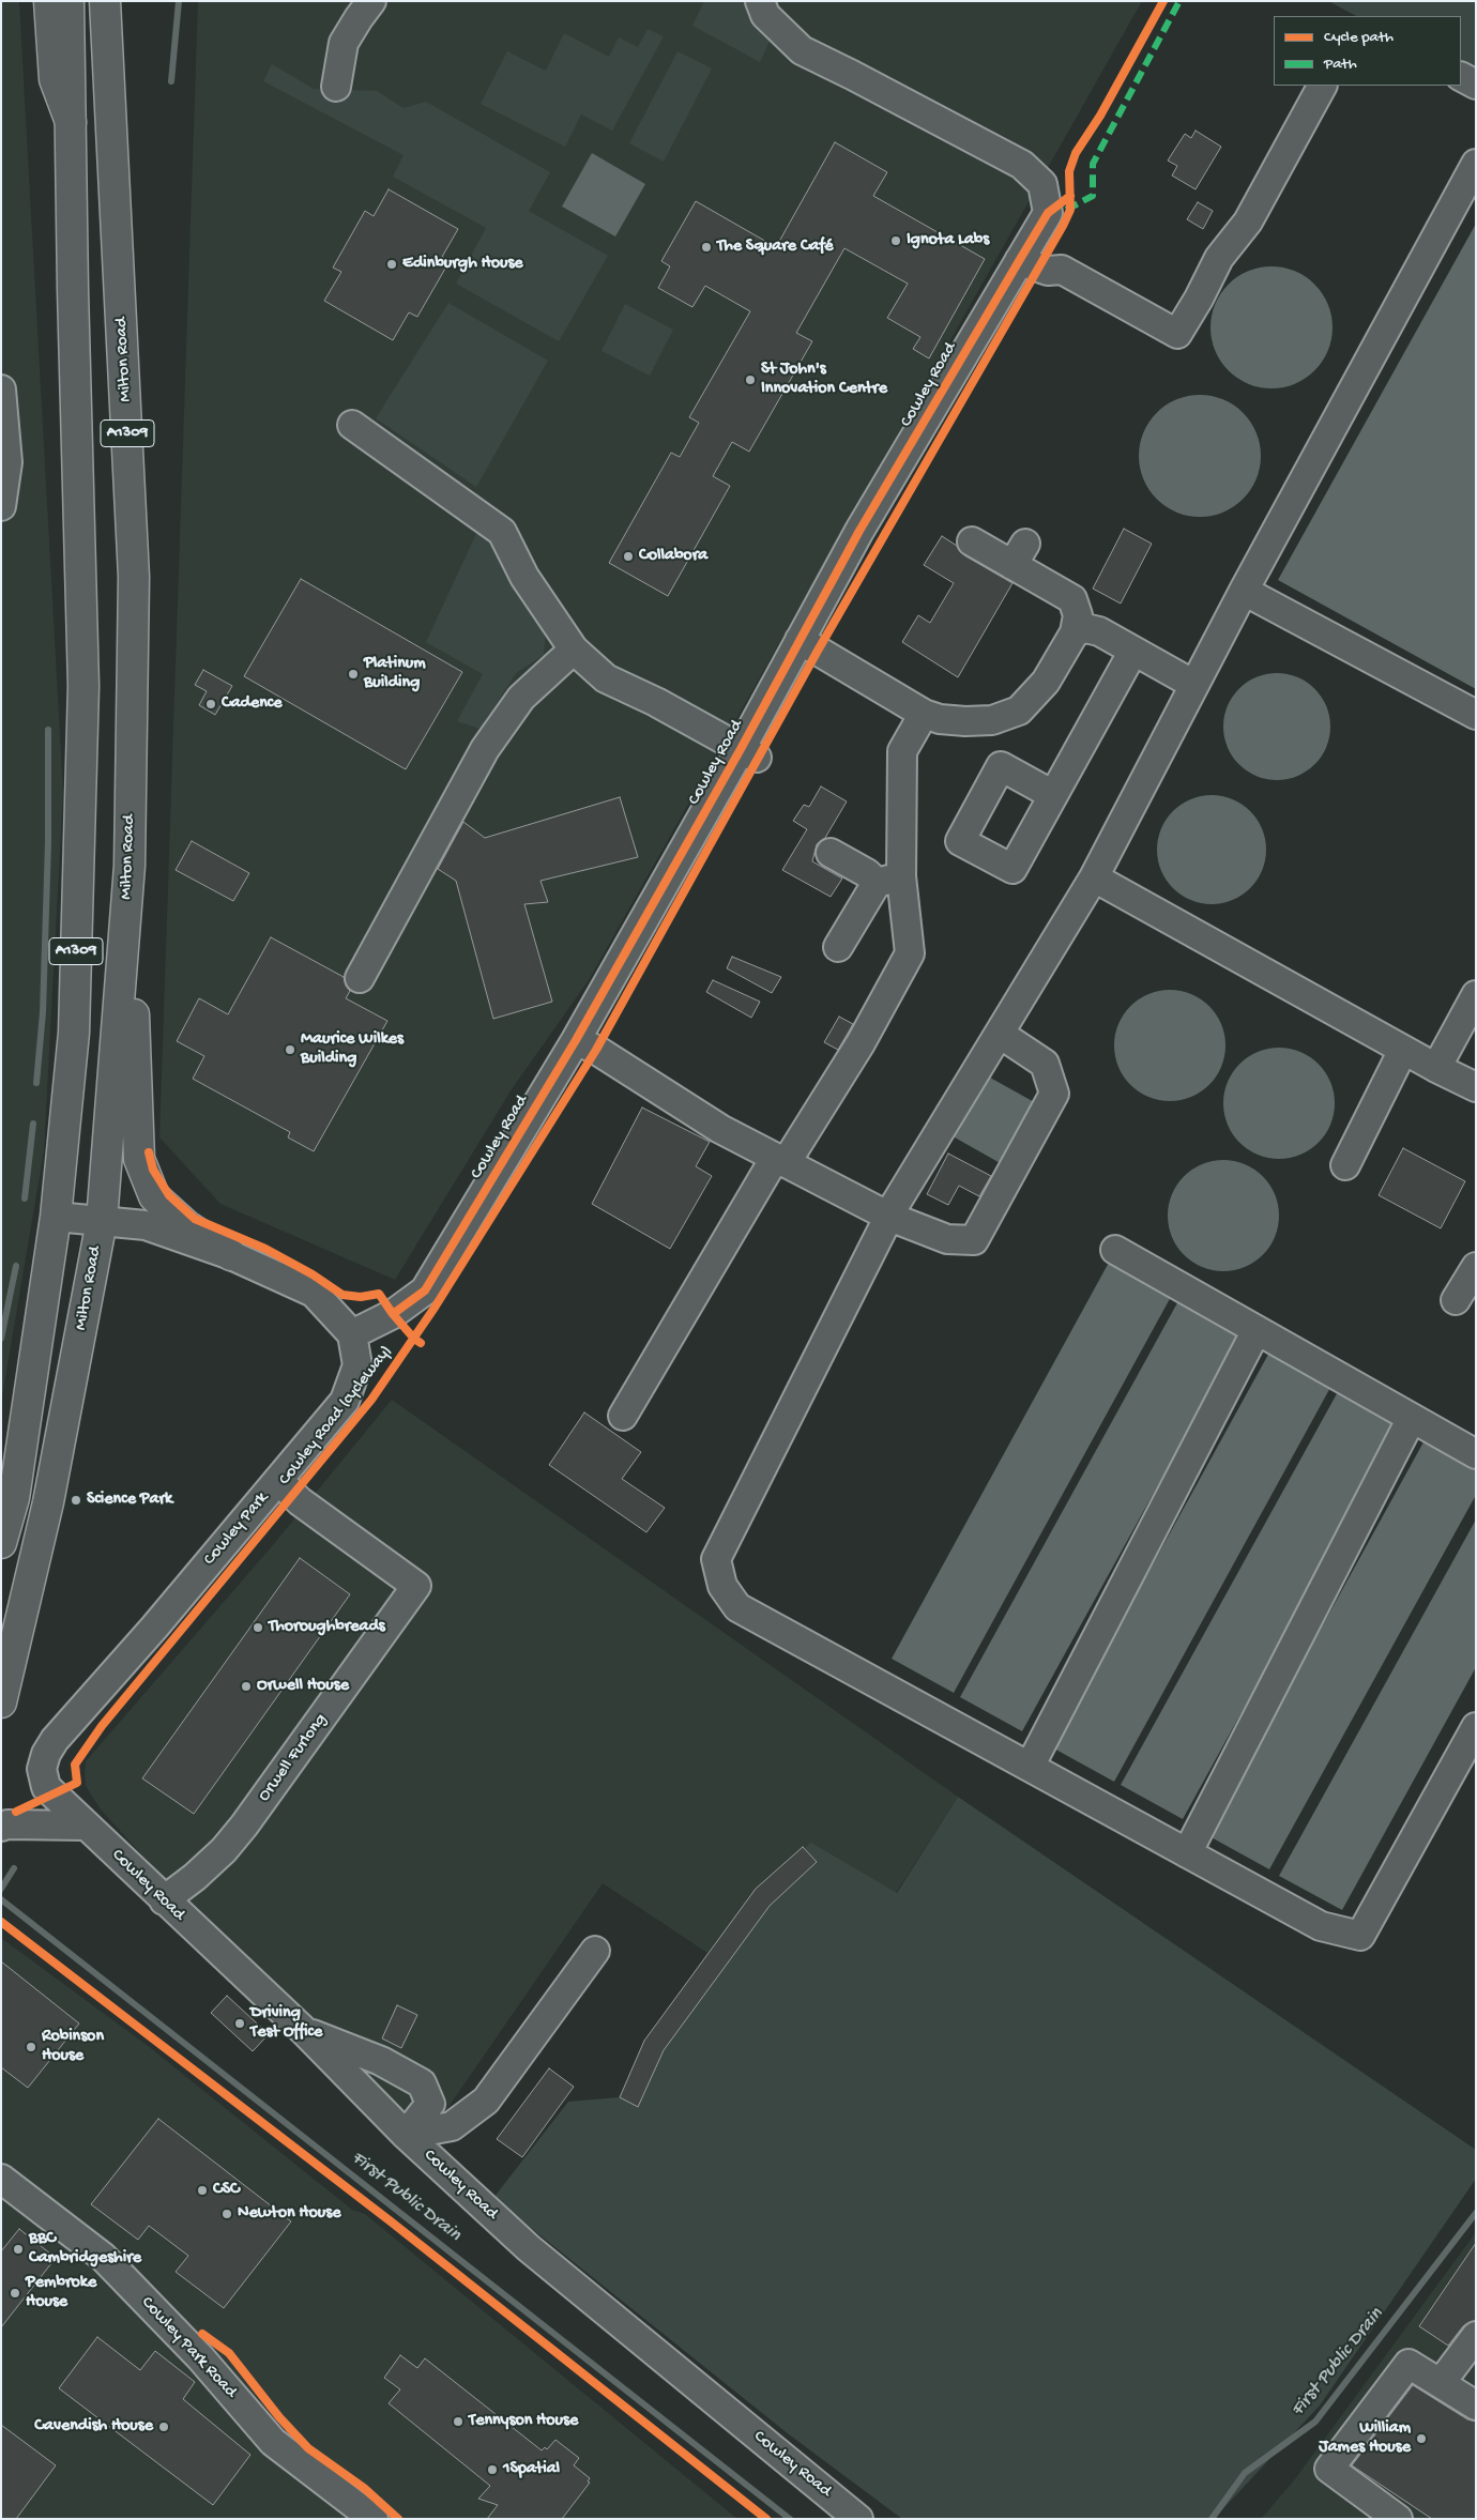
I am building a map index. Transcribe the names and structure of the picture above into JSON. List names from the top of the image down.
{
  "streets": {
    "main road": ["Milton Road", "A1309"],
    "street": [
      "Cowley Road",
      "Cowley Park",
      "Orwell Furlong",
      "Cowley Park Road"
    ],
    "cycle path": ["Cowley Road (cycleway)"]
  },
  "crossings": [
    ["Milton Road", "A1309"],
    ["Cowley Road", "Cowley Park"],
    ["Cowley Road", "Orwell Furlong"],
    ["Cowley Park", "Orwell Furlong"]
  ],
  "water": ["First Public Drain"],
  "places": [
    "Ignota Labs",
    "The Square Café",
    "Edinburgh House",
    "St John's Innovation Centre",
    "Collabora",
    "Platinum Building",
    "Cadence",
    "Maurice Wilkes Building",
    "Science Park",
    "Thoroughbreads",
    "Orwell House",
    "Driving Test Office",
    "Robinson House",
    "CSC",
    "Newton House",
    "BBC Cambridgeshire",
    "Pembroke House",
    "Tennyson House",
    "Cavendish House",
    "William James House",
    "1Spatial"
  ],
  "legend": ["Cycle path", "Path"]
}
